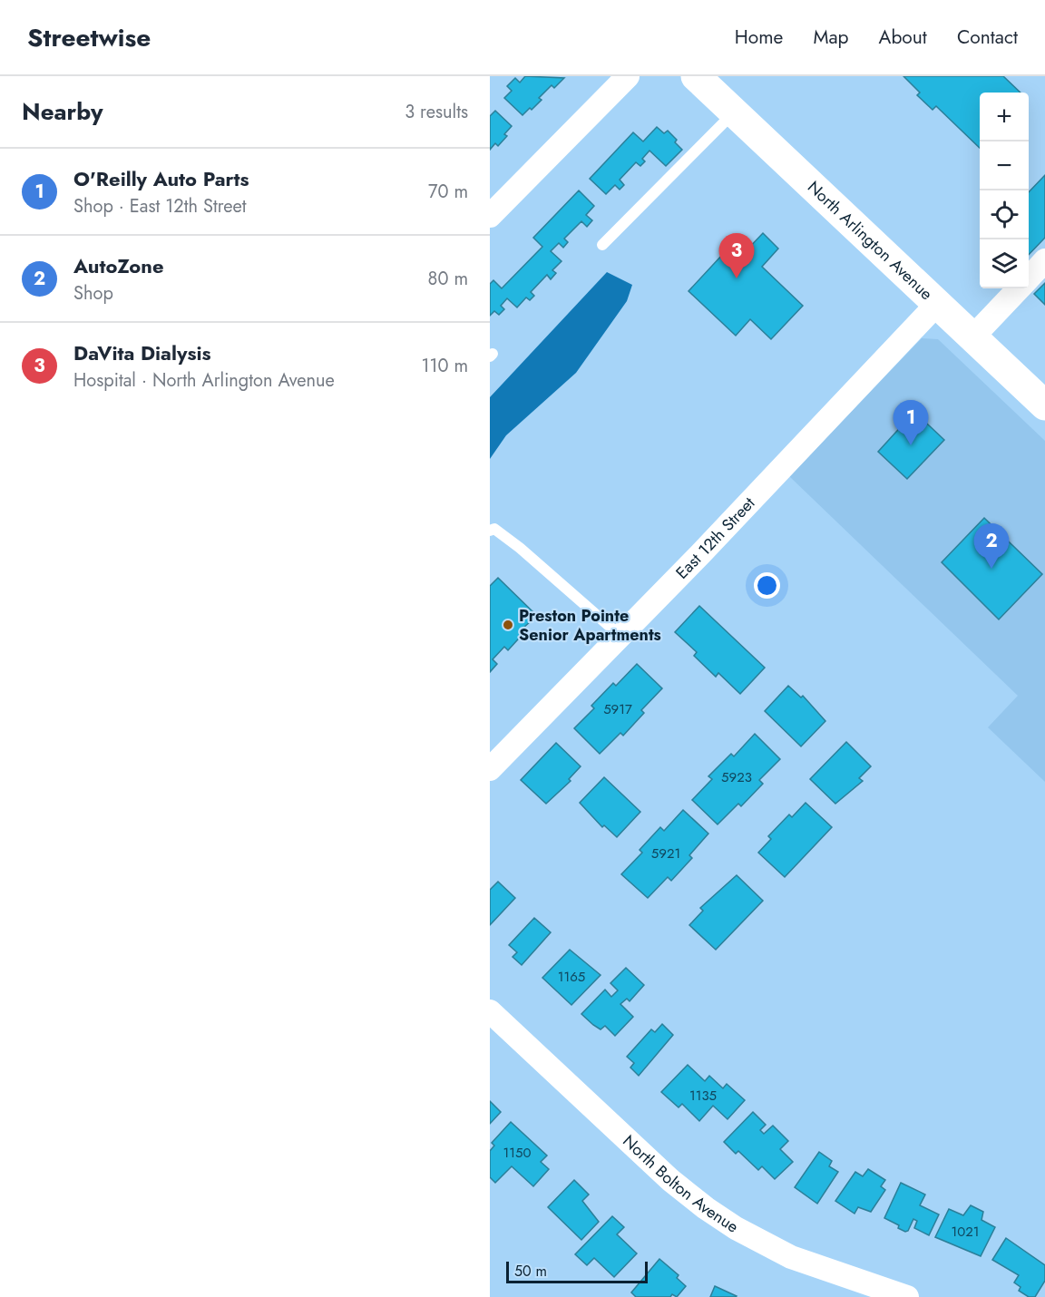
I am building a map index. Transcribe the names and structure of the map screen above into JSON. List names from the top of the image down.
{
  "streets": {
    "main road": ["North Arlington Avenue"],
    "street": ["East 12th Street", "North Bolton Avenue"]
  },
  "crossings": [
    ["North Arlington Avenue", "East 12th Street"]
  ],
  "places": ["Preston Pointe Senior Apartments"],
  "house_numbers": [
    "5917",
    "5923",
    "5921",
    "1165",
    "1135",
    "1150",
    "1021"
  ],
  "scale_bar": "50 m",
  "page": {
    "header": "Streetwise",
    "nav": [
      "Home",
      "Map",
      "About",
      "Contact"
    ],
    "heading": ["Nearby", "3 results"],
    "map_buttons": ["+", "−"],
    "list": [
      {
        "mark": "1",
        "name": "O'Reilly Auto Parts",
        "note": "Shop · East 12th Street",
        "value": "70 m"
      },
      {
        "mark": "2",
        "name": "AutoZone",
        "note": "Shop",
        "value": "80 m"
      },
      {
        "mark": "3",
        "name": "DaVita Dialysis",
        "note": "Hospital · North Arlington Avenue",
        "value": "110 m"
      }
    ],
    "pins": ["3", "1", "2"],
    "scale": "50 m"
  }
}
